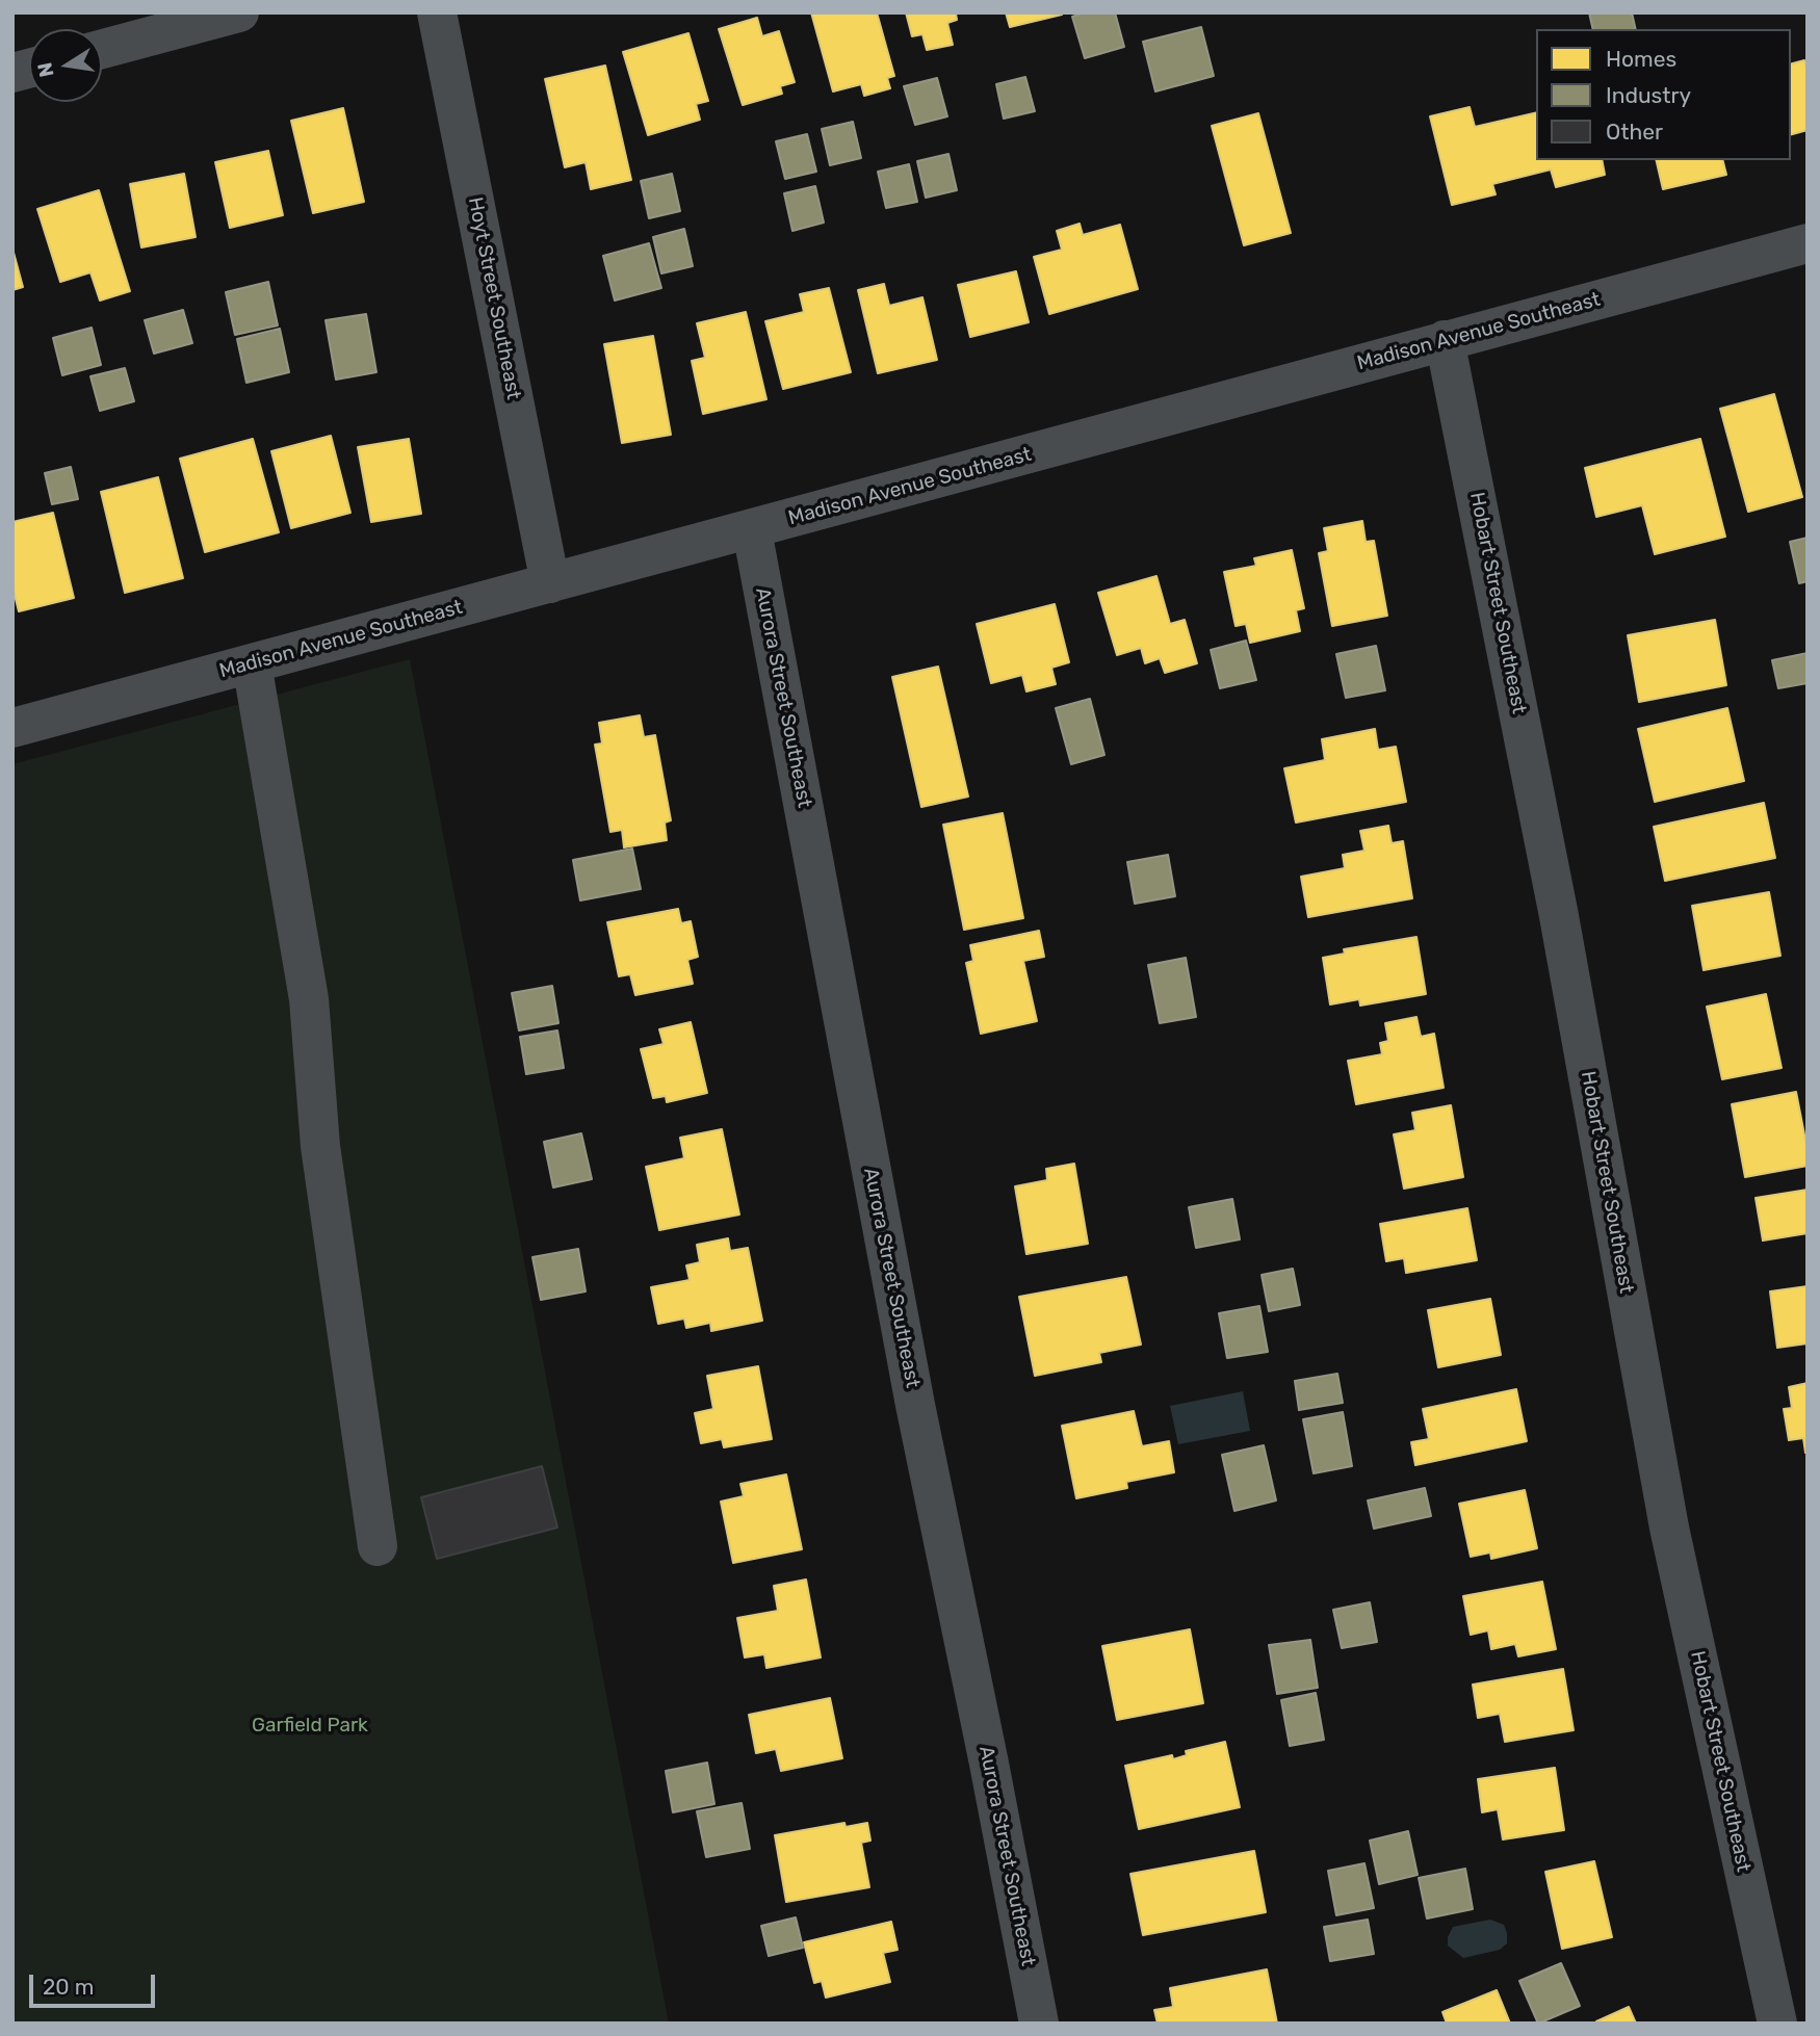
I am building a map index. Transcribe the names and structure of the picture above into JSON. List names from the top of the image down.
{
  "streets": {
    "street": [
      "Hoyt Street Southeast",
      "Madison Avenue Southeast",
      "Hobart Street Southeast",
      "Aurora Street Southeast"
    ]
  },
  "crossings": [
    ["Hoyt Street Southeast", "Madison Avenue Southeast"],
    ["Madison Avenue Southeast", "Hobart Street Southeast"],
    ["Madison Avenue Southeast", "Aurora Street Southeast"]
  ],
  "parks": ["Garfield Park"],
  "legend": ["Homes", "Industry", "Other"],
  "scale_bar": "20 m",
  "north": "left"
}
